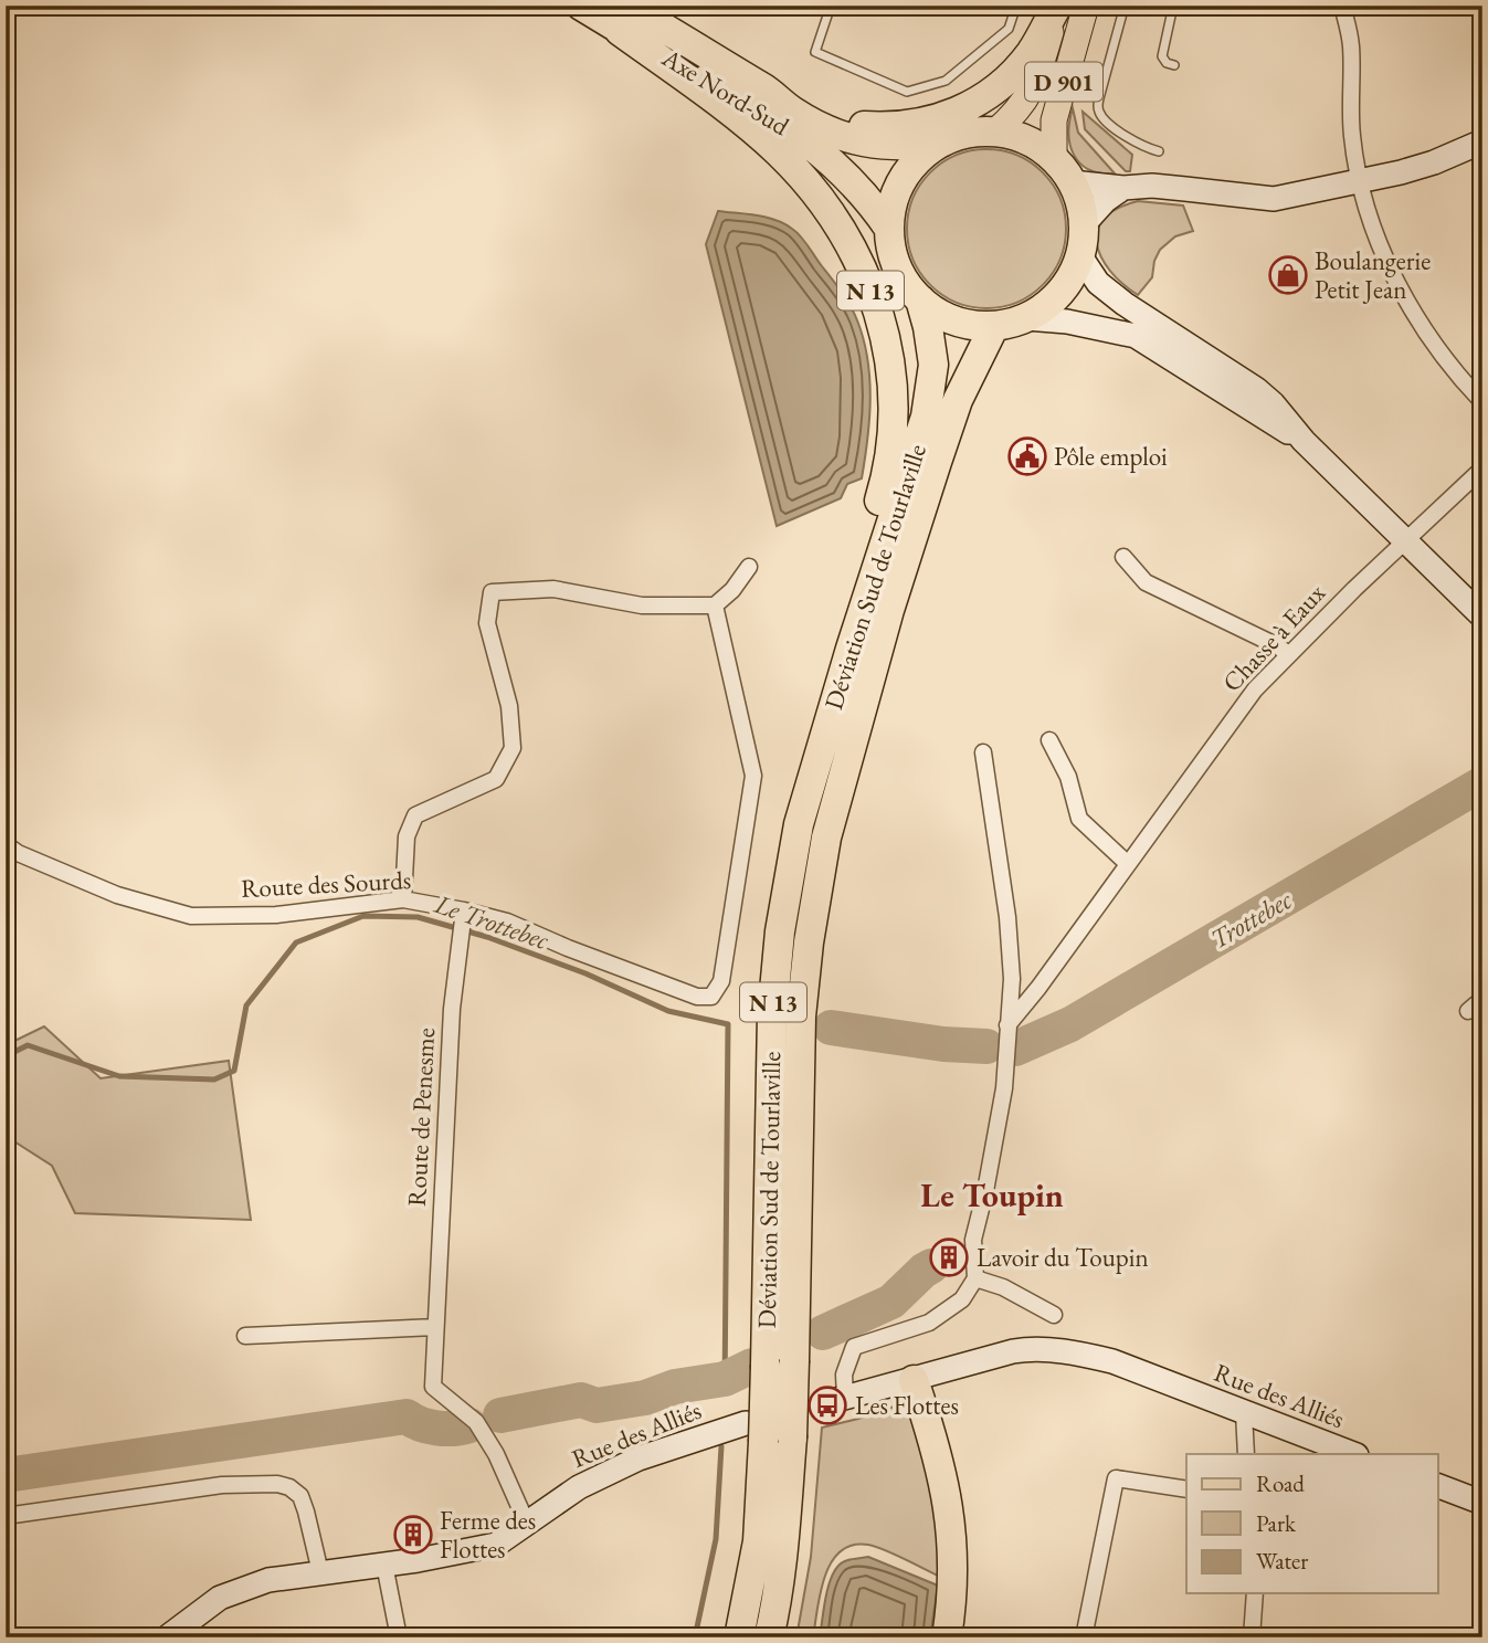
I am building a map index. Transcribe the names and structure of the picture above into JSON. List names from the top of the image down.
{
  "streets": {
    "highway": ["Axe Nord-Sud", "N 13", "Déviation Sud de Tourlaville"],
    "main road": ["D 901"],
    "street": [
      "Chasse à Eaux",
      "Route des Sourds",
      "Route de Penesme",
      "Rue des Alliés"
    ]
  },
  "crossings": [
    ["D 901", "Axe Nord-Sud"],
    ["D 901", "Déviation Sud de Tourlaville"],
    ["Axe Nord-Sud", "N 13"],
    ["Axe Nord-Sud", "Déviation Sud de Tourlaville"],
    ["N 13", "Déviation Sud de Tourlaville"],
    ["Déviation Sud de Tourlaville", "Rue des Alliés"],
    ["Route des Sourds", "Route de Penesme"],
    ["Route de Penesme", "Rue des Alliés"]
  ],
  "districts": ["Le Toupin"],
  "water": ["Trottebec", "Le Trottebec"],
  "places": {
    "shop": ["Boulangerie Petit Jean"],
    "public building": ["Pôle emploi"],
    "building": ["Lavoir du Toupin", "Ferme des Flottes"],
    "bus stop": ["Les Flottes"]
  },
  "legend": ["Road", "Park", "Water"]
}
